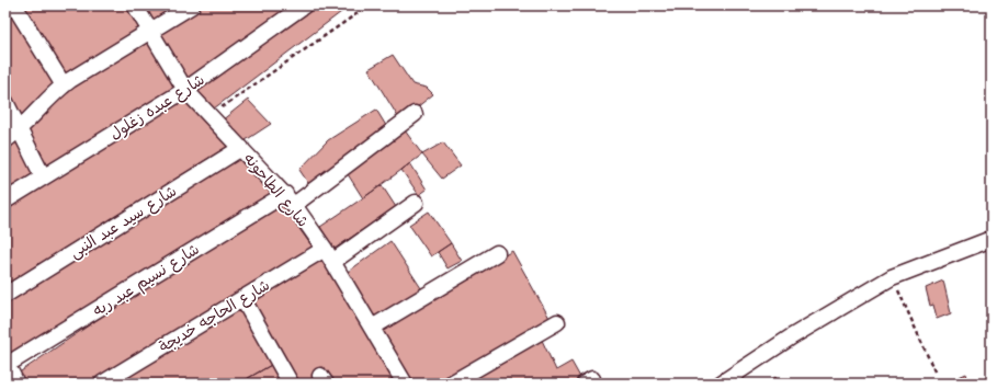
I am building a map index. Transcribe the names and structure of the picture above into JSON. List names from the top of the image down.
{
  "streets": {
    "street": [
      "شارع عبده زغلول",
      "شارع الطاحونه",
      "شارع سيد عبد النبى",
      "شارع نسيم عبد ربه",
      "شارع الحاجه خديجة"
    ]
  },
  "crossings": [
    ["شارع عبده زغلول", "شارع الطاحونه"],
    ["شارع الطاحونه", "شارع سيد عبد النبى"],
    ["شارع الطاحونه", "شارع نسيم عبد ربه"],
    ["شارع الطاحونه", "شارع الحاجه خديجة"]
  ]
}
